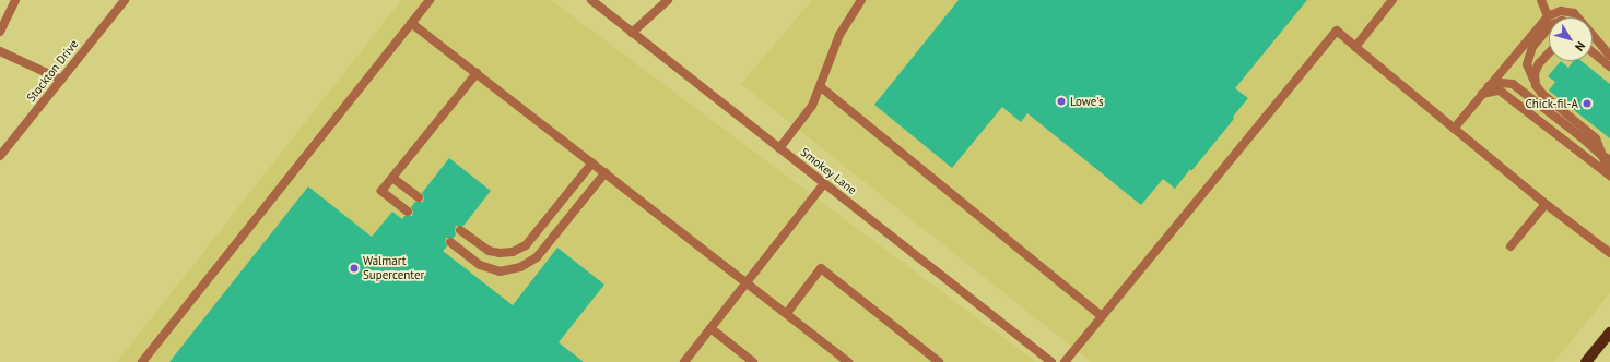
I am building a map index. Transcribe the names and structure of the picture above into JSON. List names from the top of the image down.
{
  "streets": {
    "street": ["Stockton Drive", "Smokey Lane"]
  },
  "places": ["Lowe's", "Chick-fil-A", "Walmart Supercenter"],
  "north": "bottom right"
}
